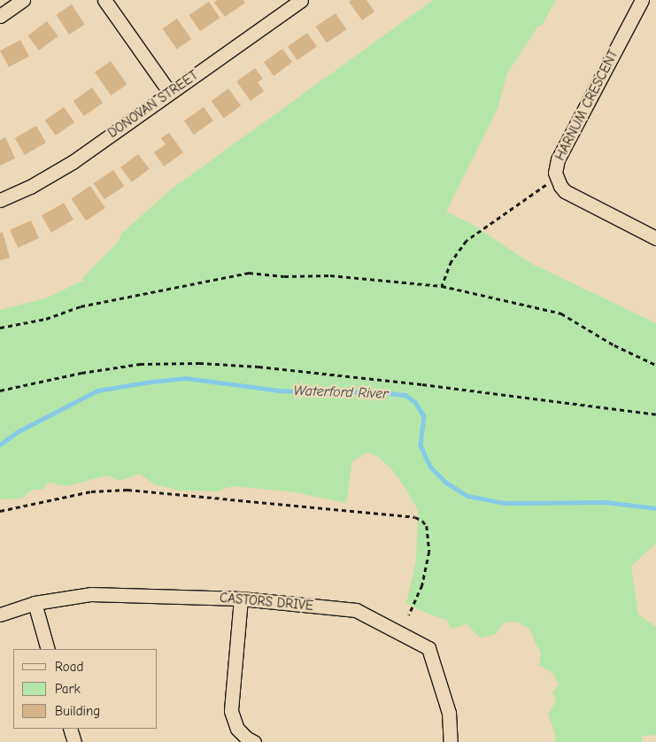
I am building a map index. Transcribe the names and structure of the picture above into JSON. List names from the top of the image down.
{
  "streets": {
    "street": ["DONOVAN STREET", "HARNUM CRESCENT", "CASTORS DRIVE"]
  },
  "water": ["Waterford River"],
  "legend": ["Road", "Park", "Building"]
}
